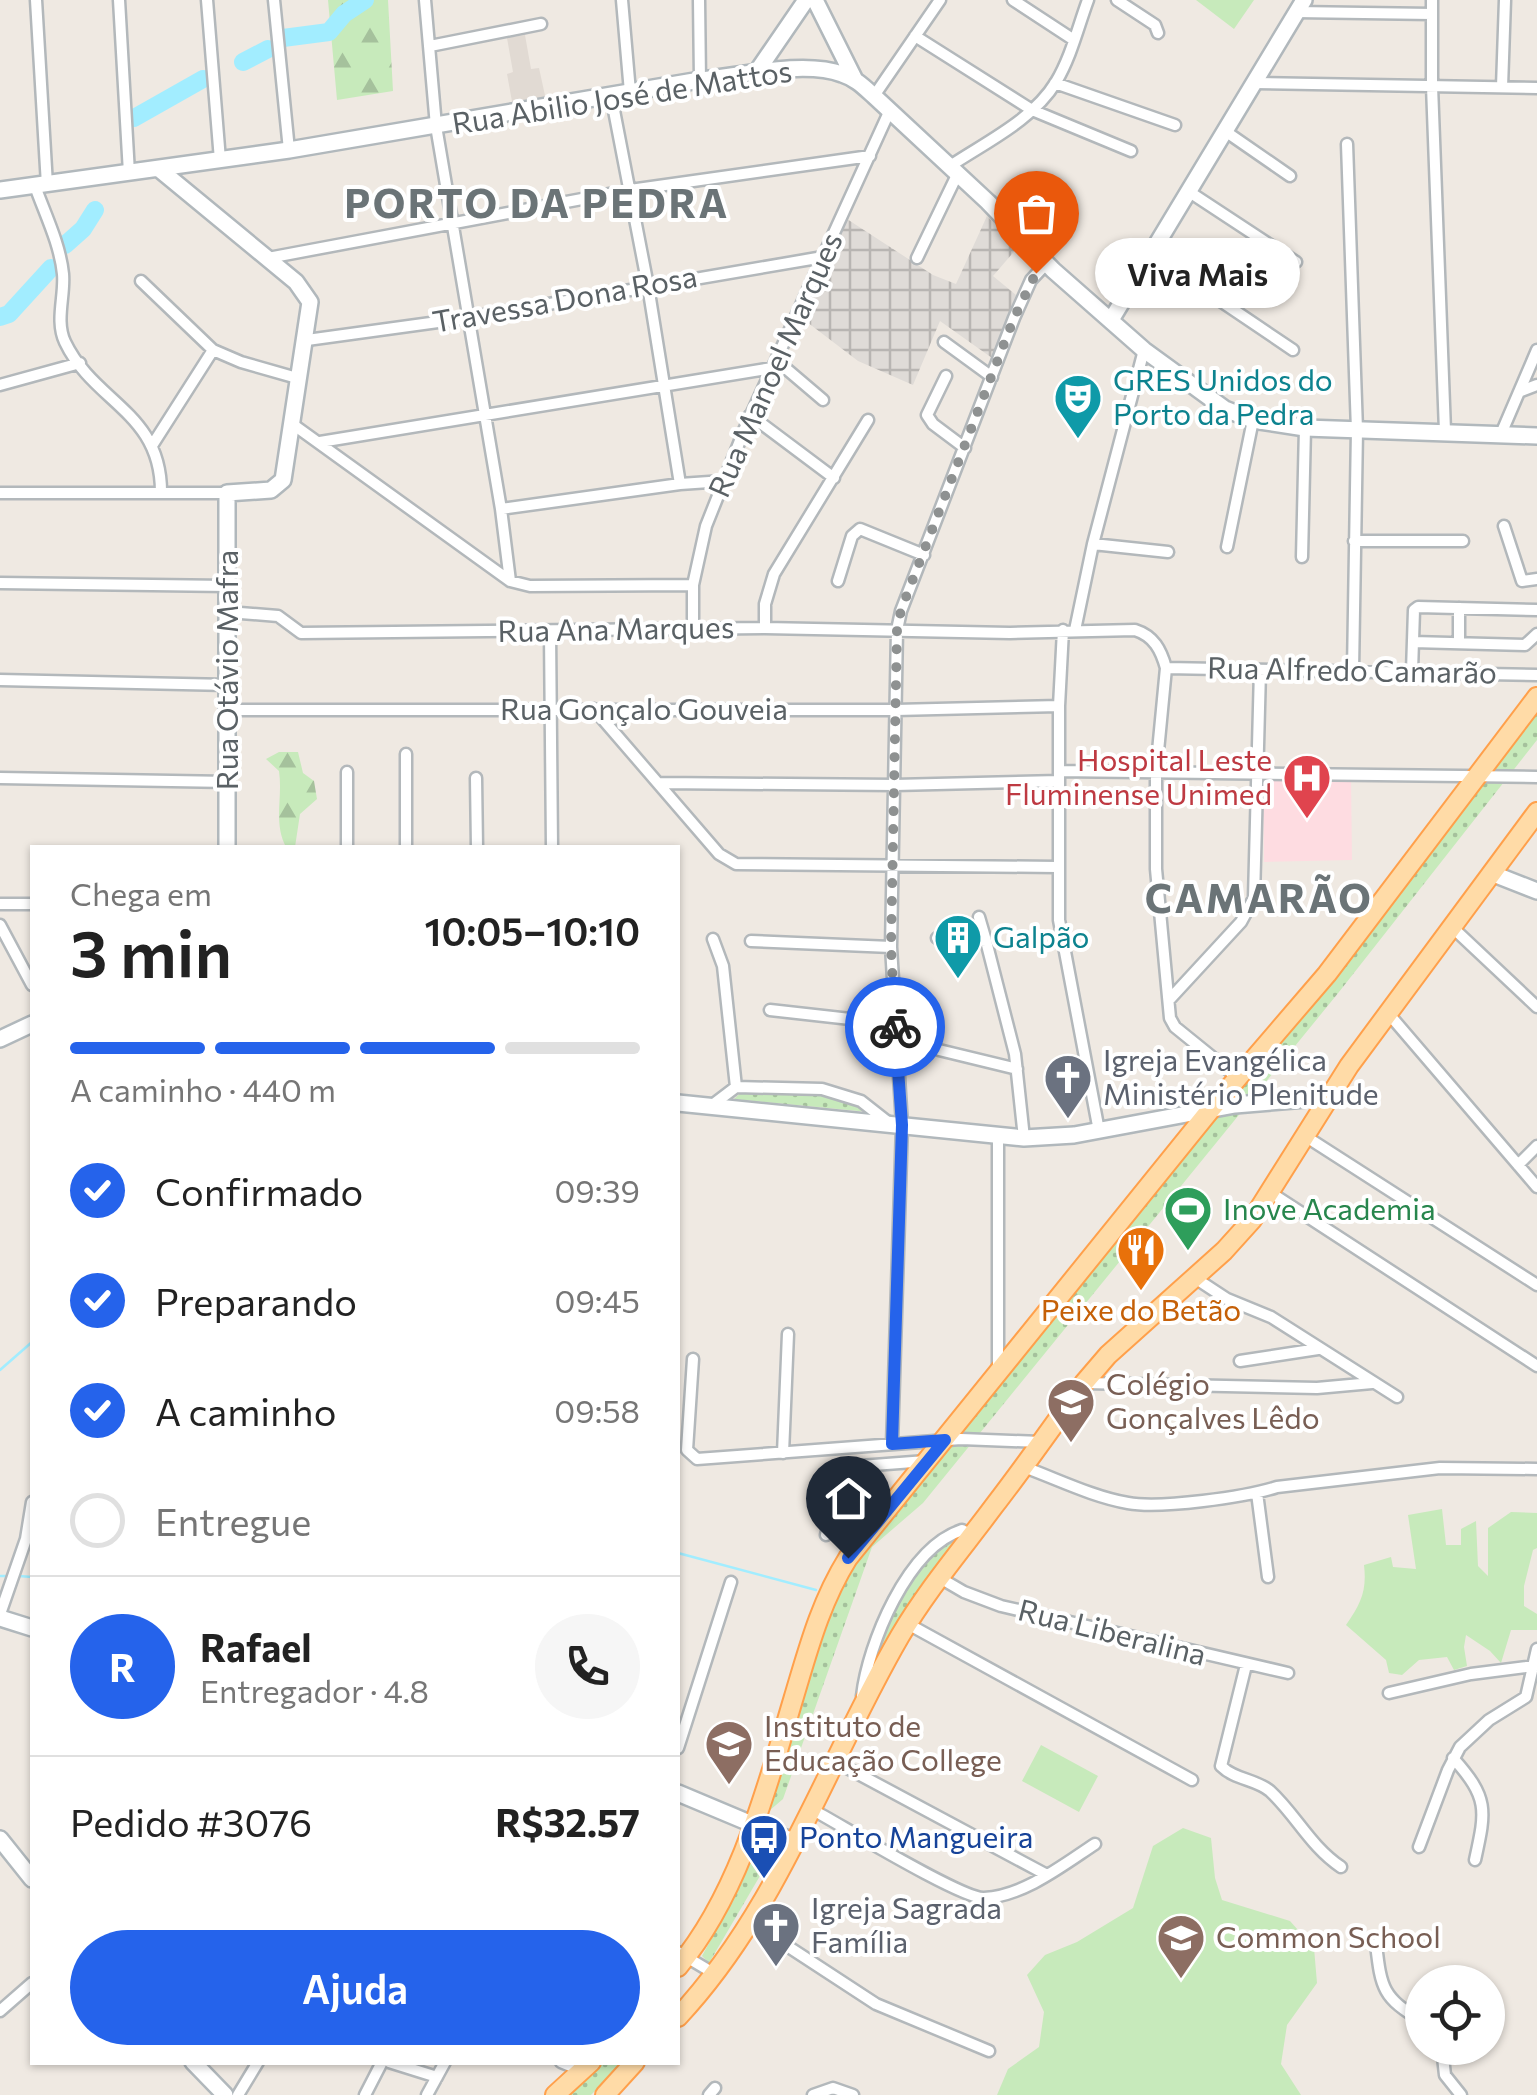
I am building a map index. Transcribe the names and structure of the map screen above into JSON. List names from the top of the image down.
{
  "streets": {
    "main road": ["Rua Abilio José de Mattos", "Rua Otávio Mafra"],
    "street": [
      "Travessa Dona Rosa",
      "Rua Manoel Marques",
      "Rua Ana Marques",
      "Rua Alfredo Camarão",
      "Rua Gonçalo Gouveia",
      "Rua Liberalina"
    ]
  },
  "crossings": [
    ["Rua Abilio José de Mattos", "Rua Manoel Marques"],
    ["Travessa Dona Rosa", "Rua Manoel Marques"],
    ["Rua Manoel Marques", "Rua Ana Marques"],
    ["Rua Ana Marques", "Rua Otávio Mafra"],
    ["Rua Ana Marques", "Rua Alfredo Camarão"],
    ["Rua Otávio Mafra", "Rua Gonçalo Gouveia"]
  ],
  "districts": ["PORTO DA PEDRA", "CAMARÃO"],
  "places": {
    "other": ["Viva Mais"],
    "theatre": ["GRES Unidos do Porto da Pedra"],
    "hospital": ["Hospital Leste Fluminense Unimed"],
    "building": ["Galpão"],
    "church": ["Igreja Evangélica Ministério Plenitude", "Igreja Sagrada Família"],
    "sports": ["Inove Academia"],
    "restaurant": ["Peixe do Betão"],
    "school or university": ["Colégio Gonçalves Lêdo", "Instituto de Educação College", "Common School"],
    "bus stop": ["Ponto Mangueira"]
  },
  "page": {
    "bubble": "Viva Mais",
    "heading": ["3 min", "Chega em", "10:05–10:10"],
    "panel": [
      "Rafael",
      "Entregador · 4.8",
      "Pedido #3076",
      "R$32.57"
    ],
    "bar": "A caminho · 440 m",
    "list": [
      ["Confirmado", "09:39"],
      ["Preparando", "09:45"],
      ["A caminho", "09:58"],
      "Entregue"
    ],
    "round": "R",
    "buttons": "Ajuda"
  }
}
